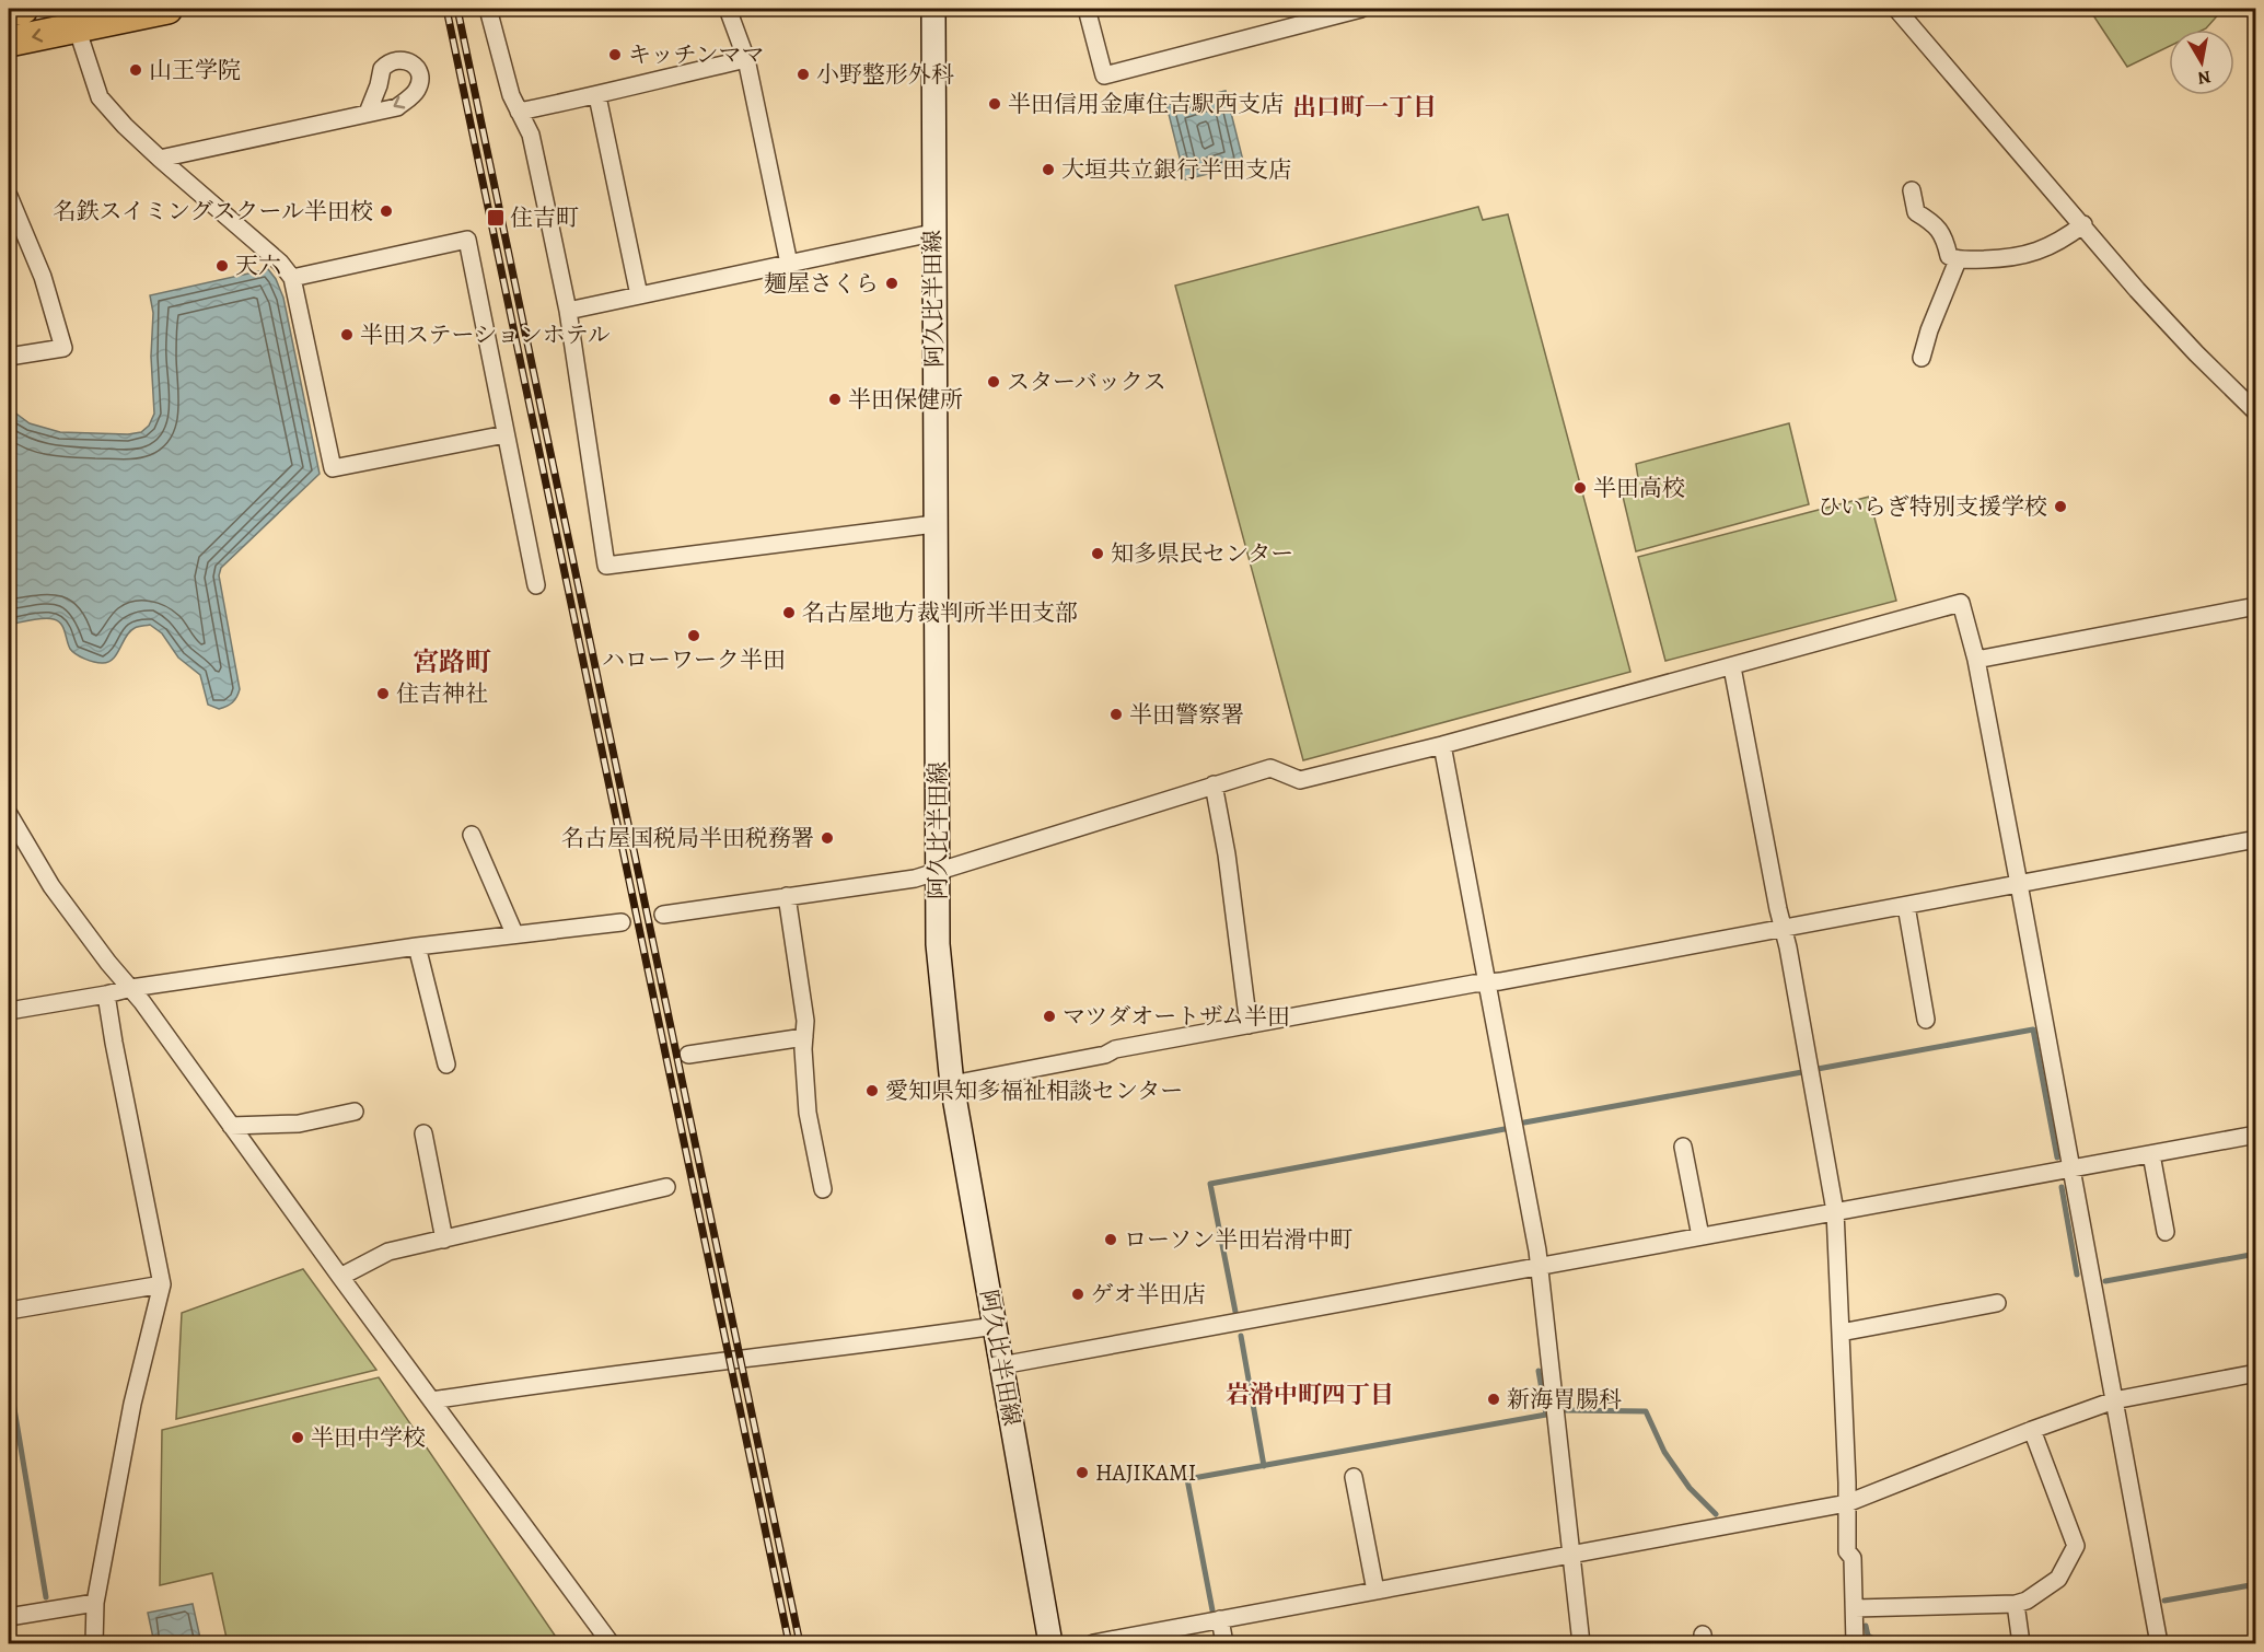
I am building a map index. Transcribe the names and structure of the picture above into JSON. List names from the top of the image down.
{
  "streets": {
    "main road": ["阿久比半田線"]
  },
  "districts": ["出口町一丁目", "宮路町", "岩滑中町四丁目"],
  "places": {
    "other": [
      "キッチンママ",
      "山王学院",
      "小野整形外科",
      "半田信用金庫住吉駅西支店",
      "大垣共立銀行半田支店",
      "名鉄スイミングスクール半田校",
      "天六",
      "麺屋さくら",
      "半田ステーションホテル",
      "スターバックス",
      "半田保健所",
      "半田高校",
      "ひいらぎ特別支援学校",
      "知多県民センター",
      "名古屋地方裁判所半田支部",
      "ハローワーク半田",
      "住吉神社",
      "半田警察署",
      "名古屋国税局半田税務署",
      "マツダオートザム半田",
      "愛知県知多福祉相談センター",
      "ローソン半田岩滑中町",
      "ゲオ半田店",
      "新海胃腸科",
      "半田中学校",
      "HAJIKAMI"
    ],
    "transit": ["住吉町"]
  },
  "north": "bottom"
}
